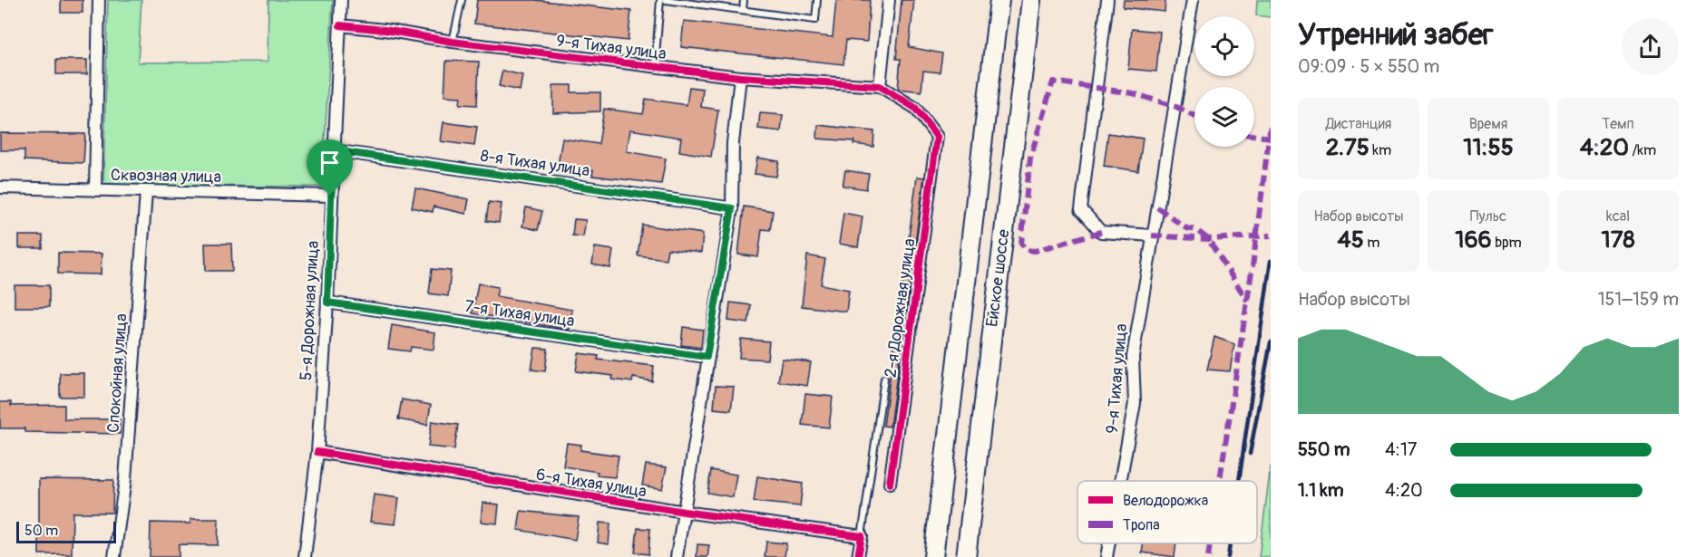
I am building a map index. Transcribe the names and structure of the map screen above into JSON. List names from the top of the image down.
{
  "streets": {
    "main road": ["Ейское шоссе"],
    "street": [
      "9-я Тихая улица",
      "8-я Тихая улица",
      "Сквозная улица",
      "2-я Дорожная улица",
      "5-я Дорожная улица",
      "7-я Тихая улица",
      "Спокойная улица",
      "6-я Тихая улица"
    ]
  },
  "crossings": [
    ["9-я Тихая улица", "2-я Дорожная улица"],
    ["9-я Тихая улица", "5-я Дорожная улица"],
    ["8-я Тихая улица", "5-я Дорожная улица"],
    ["Сквозная улица", "5-я Дорожная улица"],
    ["Сквозная улица", "Спокойная улица"],
    ["5-я Дорожная улица", "7-я Тихая улица"],
    ["5-я Дорожная улица", "6-я Тихая улица"]
  ],
  "legend": ["Велодорожка", "Тропа"],
  "scale_bar": "50 m",
  "page": {
    "heading": ["Утренний забег", "09:09 · 5 × 550 m"],
    "stats": [
      ["Дистанция", "2.75 km"],
      ["Время", "11:55"],
      ["Темп", "4:20 /km"],
      ["Набор высоты", "45 m"],
      ["Пульс", "166 bpm"],
      ["kcal", "178"]
    ],
    "chart": ["Набор высоты", "151–159 m"],
    "list": [
      {
        "name": "550 m",
        "note": "4:17"
      },
      {
        "name": "1.1 km",
        "note": "4:20"
      }
    ],
    "scale": "50 m"
  }
}
